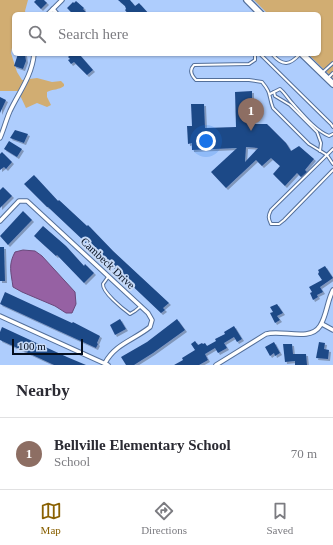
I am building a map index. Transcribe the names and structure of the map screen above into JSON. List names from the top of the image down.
{
  "streets": {
    "street": ["Cambeck Drive"]
  },
  "scale_bar": "100 m",
  "page": {
    "search": "Search here",
    "pins": "1",
    "scale": "100 m",
    "heading": "Nearby",
    "list": [
      {
        "mark": "1",
        "name": "Bellville Elementary School",
        "note": "School",
        "value": "70 m"
      }
    ],
    "nav": ["Map", "Directions", "Saved"]
  }
}
